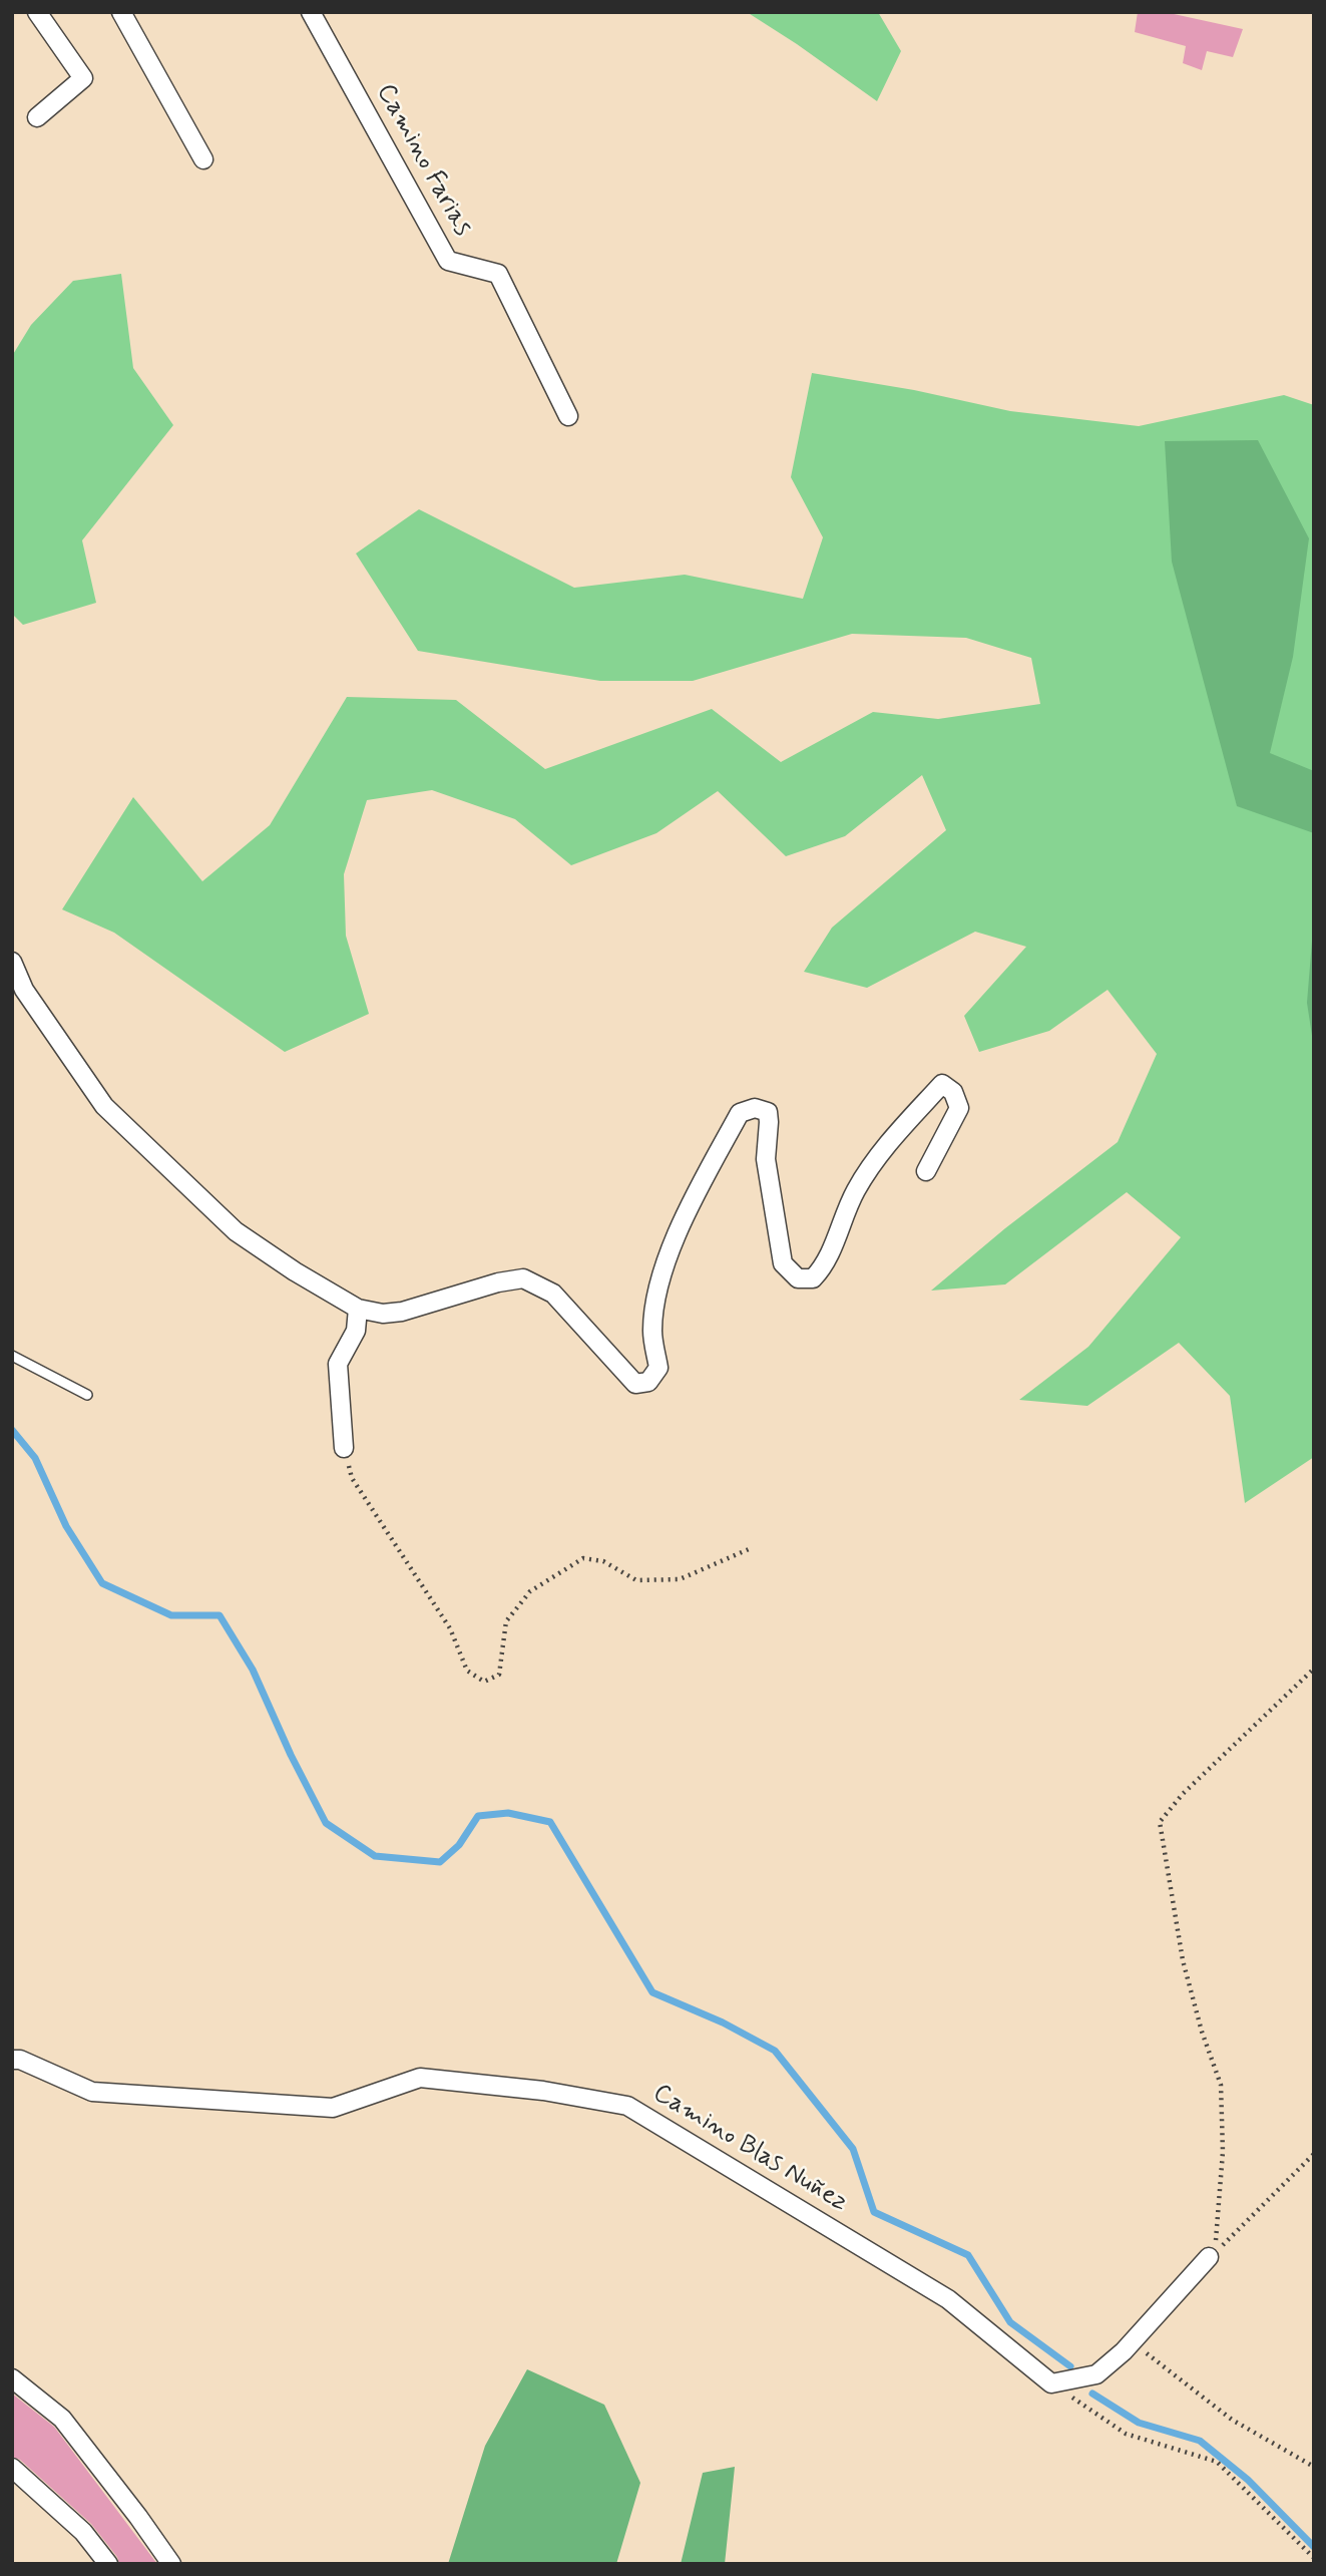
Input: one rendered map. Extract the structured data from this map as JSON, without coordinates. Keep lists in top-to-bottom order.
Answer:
{
  "streets": {
    "street": ["Camino Farias", "Camino Blas Nuñez"]
  }
}
